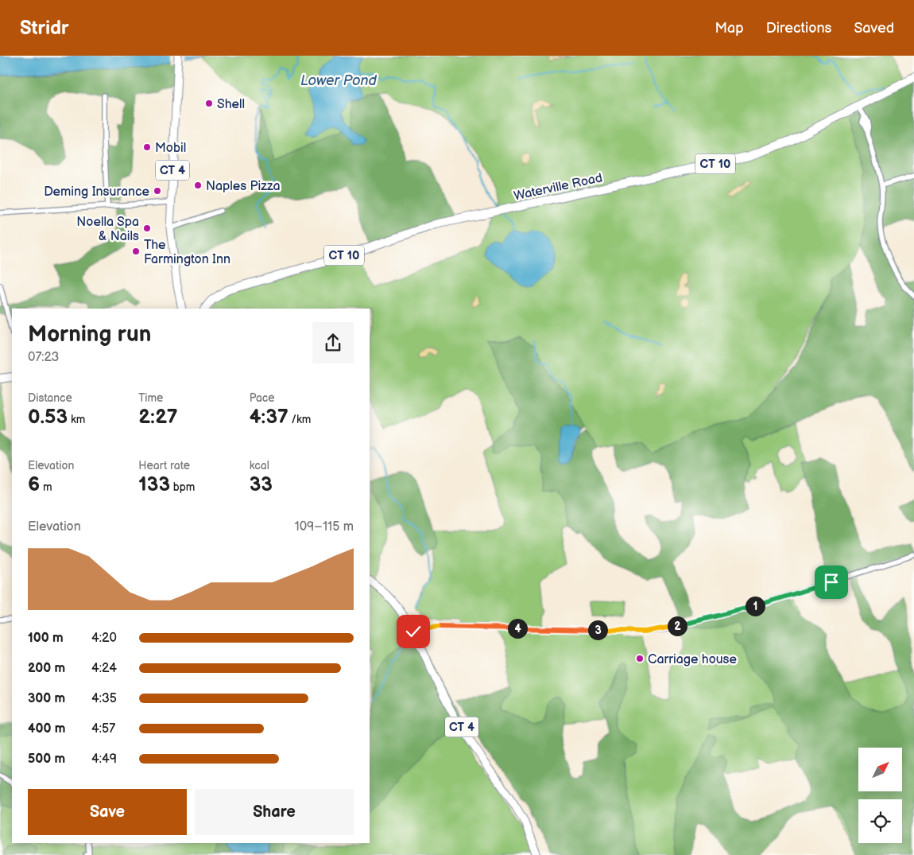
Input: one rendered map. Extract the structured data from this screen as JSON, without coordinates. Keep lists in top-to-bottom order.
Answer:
{
  "streets": {
    "highway": ["CT 10", "Waterville Road"],
    "main road": ["CT 4"]
  },
  "water": ["Lower Pond"],
  "places": [
    "Shell",
    "Mobil",
    "Naples Pizza",
    "Deming Insurance",
    "Noella Spa & Nails",
    "The Farmington Inn",
    "Carriage house"
  ],
  "north": "top right",
  "page": {
    "header": "Stridr",
    "nav": ["Map", "Directions", "Saved"],
    "heading": ["Morning run", "07:23"],
    "stats": [
      ["Distance", "0.53 km"],
      ["Time", "2:27"],
      ["Pace", "4:37 /km"],
      ["Elevation", "6 m"],
      ["Heart rate", "133 bpm"],
      ["kcal", "33"]
    ],
    "chart": ["Elevation", "109–115 m"],
    "pins": [
      "1",
      "2",
      "4",
      "3"
    ],
    "list": [
      {
        "name": "100 m",
        "note": "4:20"
      },
      {
        "name": "200 m",
        "note": "4:24"
      },
      {
        "name": "300 m",
        "note": "4:35"
      },
      {
        "name": "400 m",
        "note": "4:57"
      },
      {
        "name": "500 m",
        "note": "4:49"
      }
    ],
    "buttons": ["Save", "Share"]
  }
}
